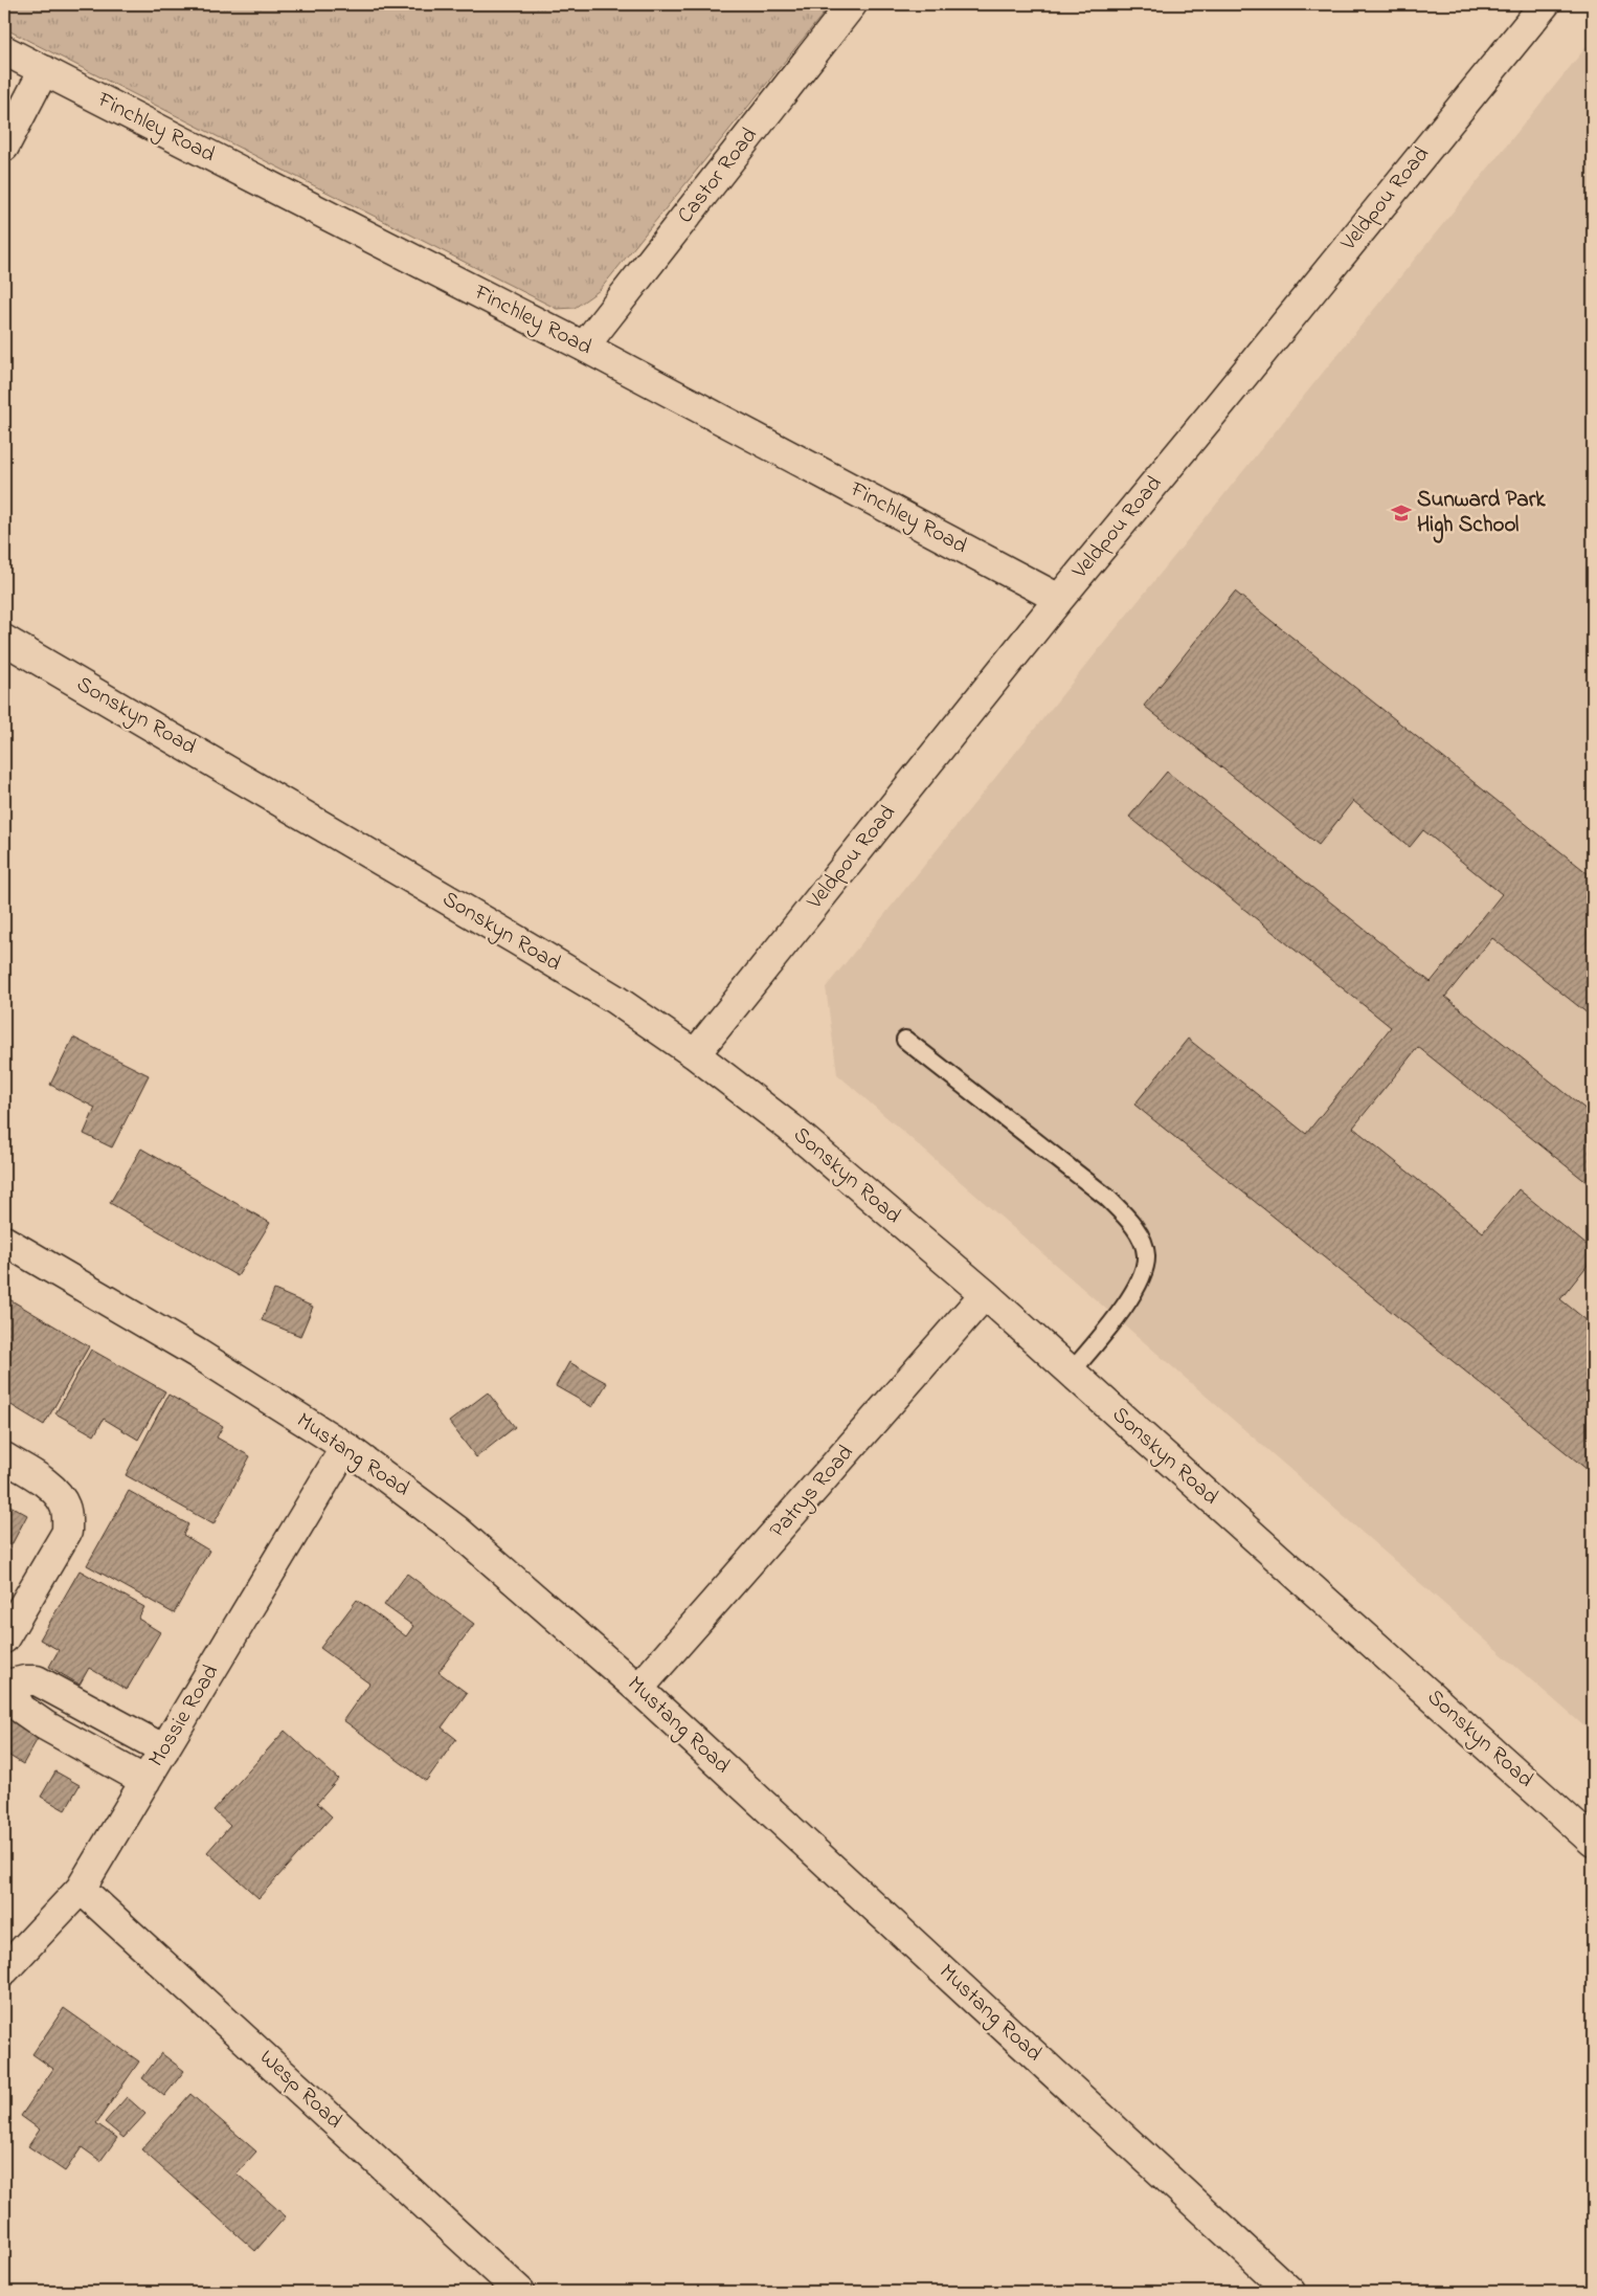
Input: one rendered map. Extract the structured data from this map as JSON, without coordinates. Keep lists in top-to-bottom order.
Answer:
{
  "streets": {
    "street": [
      "Finchley Road",
      "Castor Road",
      "Veldpou Road",
      "Sonskyn Road",
      "Mustang Road",
      "Patrys Road",
      "Mossie Road",
      "Wesp Road"
    ]
  },
  "crossings": [
    ["Finchley Road", "Castor Road"],
    ["Finchley Road", "Veldpou Road"],
    ["Veldpou Road", "Sonskyn Road"],
    ["Sonskyn Road", "Patrys Road"],
    ["Mustang Road", "Patrys Road"],
    ["Mustang Road", "Mossie Road"],
    ["Mossie Road", "Wesp Road"]
  ],
  "places": {
    "school or university": ["Sunward Park High School"]
  }
}
